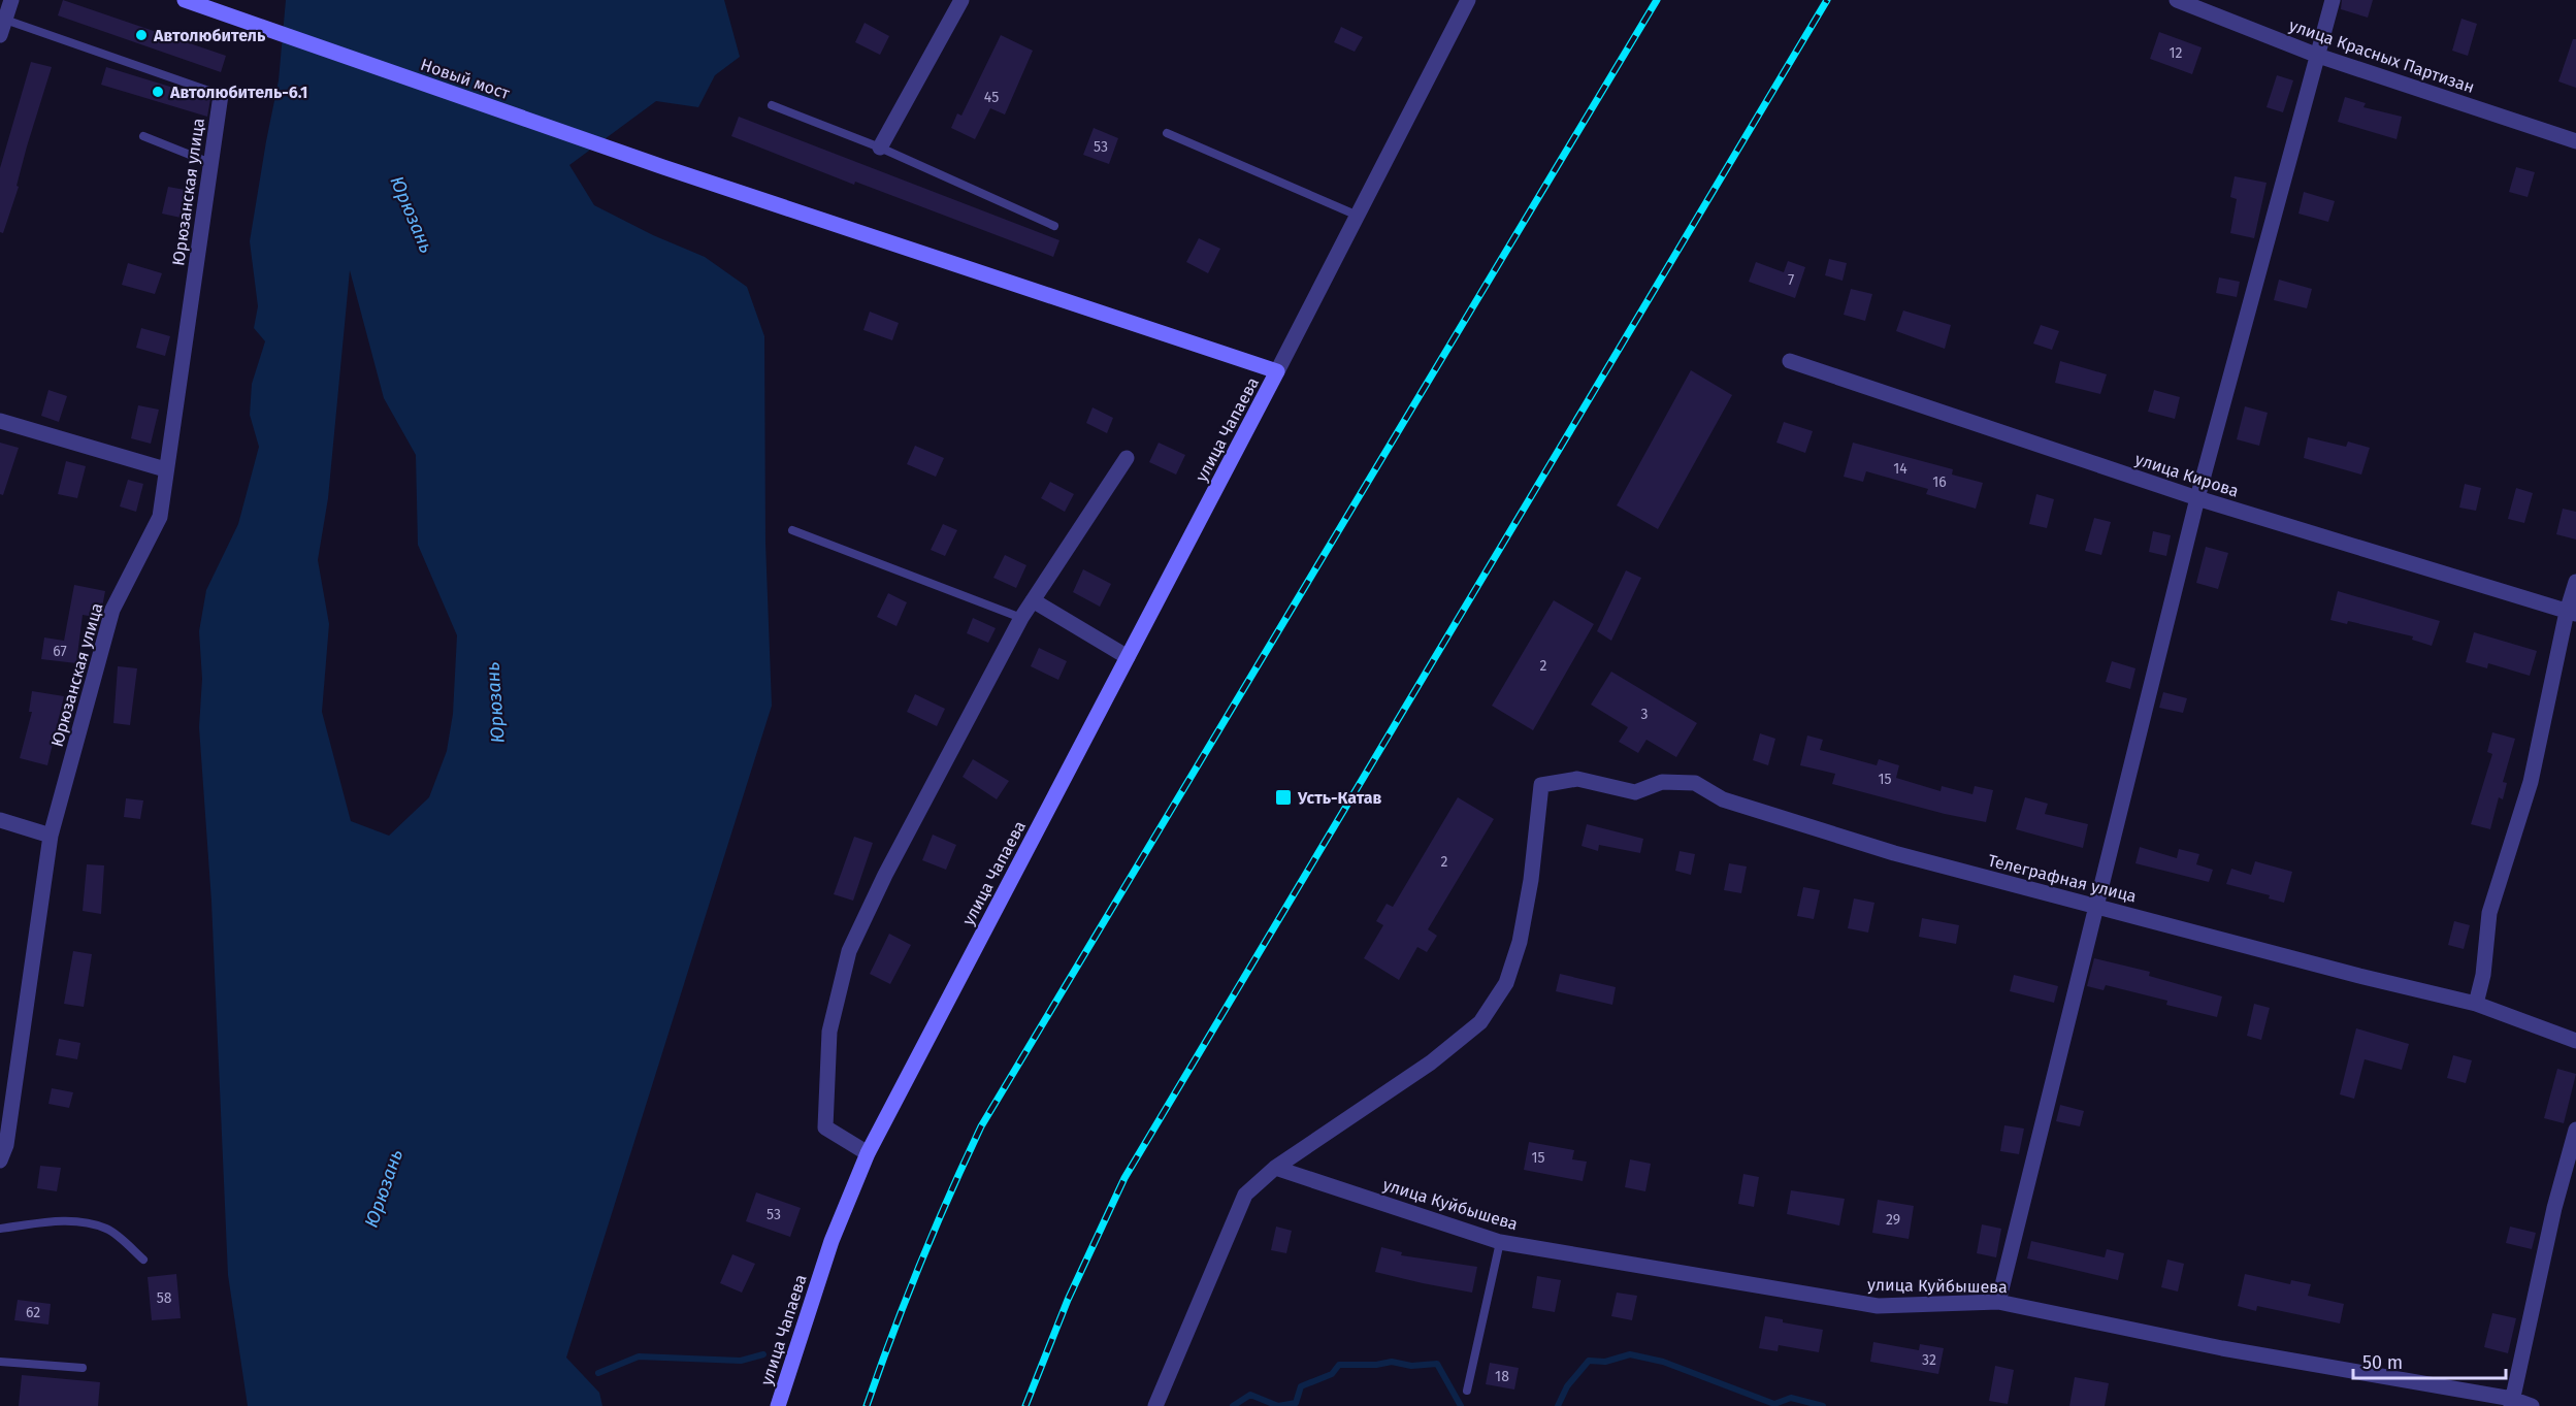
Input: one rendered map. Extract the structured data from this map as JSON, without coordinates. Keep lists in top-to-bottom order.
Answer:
{
  "streets": {
    "main road": ["Новый мост", "улица Чапаева"],
    "street": [
      "улица Красных Партизан",
      "Юрюзанская улица",
      "улица Кирова",
      "Телеграфная улица",
      "улица Куйбышева"
    ]
  },
  "crossings": [
    ["Новый мост", "улица Чапаева"],
    ["Телеграфная улица", "улица Куйбышева"]
  ],
  "water": ["Юрюзань"],
  "places": {
    "other": ["Автолюбитель", "Автолюбитель-6.1"],
    "transit": ["Усть-Катав"]
  },
  "house_numbers": [
    "12",
    "45",
    "53",
    "7",
    "14",
    "16",
    "67",
    "2",
    "3",
    "15",
    "2",
    "15",
    "53",
    "29",
    "58",
    "62",
    "32",
    "18"
  ],
  "scale_bar": "50 m"
}
